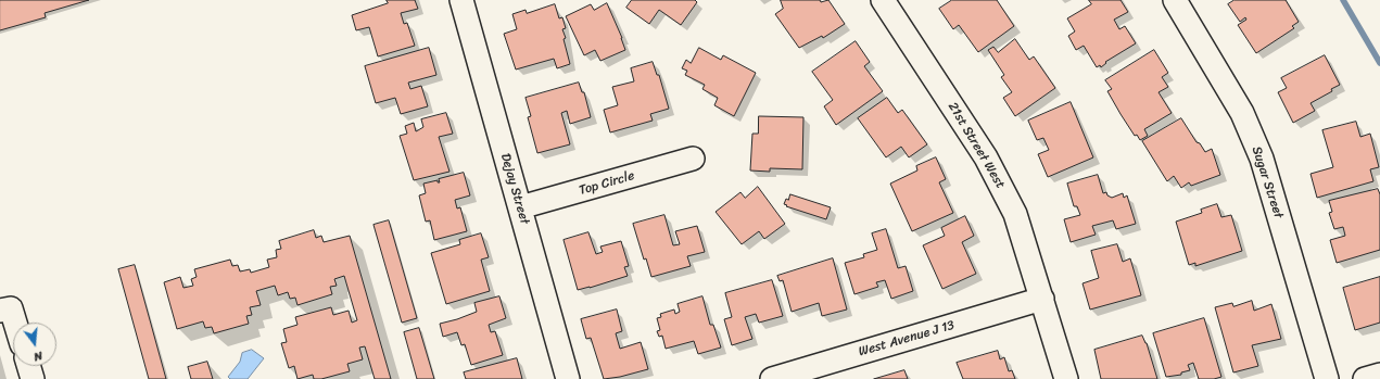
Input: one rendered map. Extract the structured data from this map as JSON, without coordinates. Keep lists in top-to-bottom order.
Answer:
{
  "streets": {
    "street": [
      "21st Street West",
      "Sugar Street",
      "Top Circle",
      "Dejay Street",
      "West Avenue J 13"
    ]
  },
  "crossings": [
    ["21st Street West", "West Avenue J 13"],
    ["Top Circle", "Dejay Street"]
  ],
  "north": "bottom"
}
